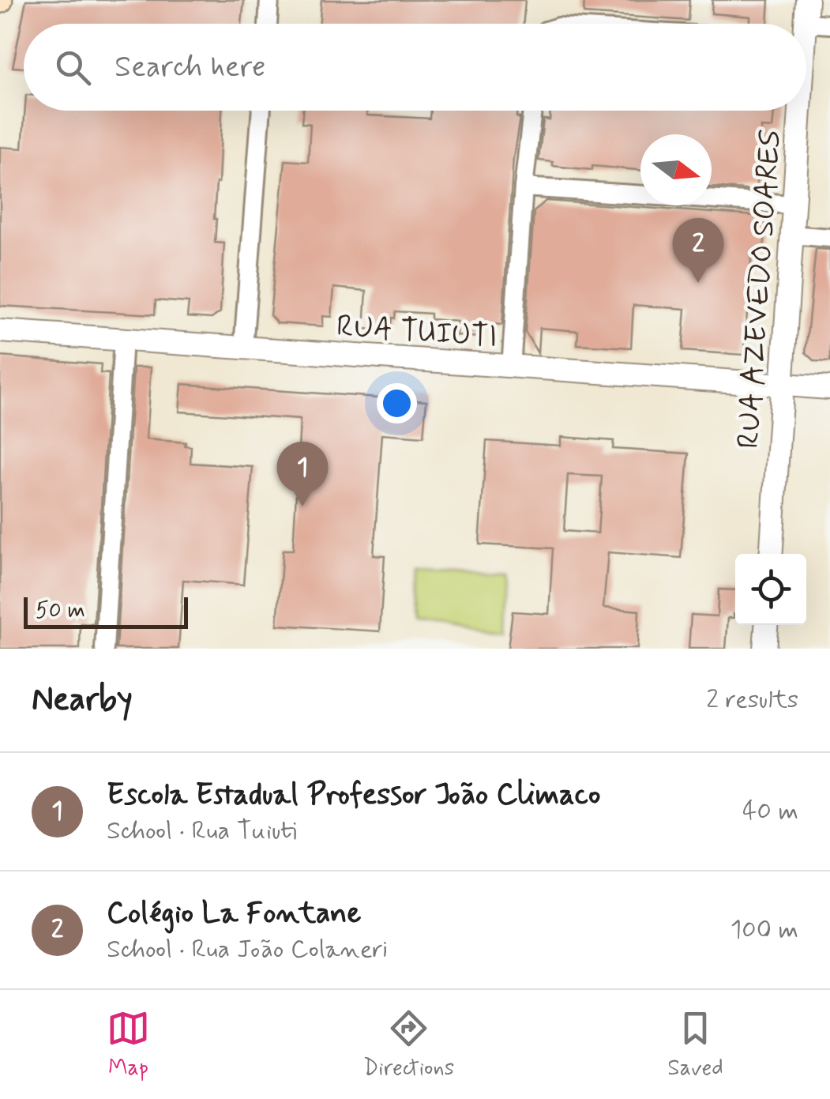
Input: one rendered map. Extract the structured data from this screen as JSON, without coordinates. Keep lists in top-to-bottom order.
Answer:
{
  "streets": {
    "street": ["RUA AZEVEDO SOARES", "RUA TUIUTI"]
  },
  "crossings": [
    ["RUA AZEVEDO SOARES", "RUA TUIUTI"]
  ],
  "scale_bar": "50 m",
  "north": "right",
  "page": {
    "search": "Search here",
    "pins": ["2", "1"],
    "scale": "50 m",
    "heading": ["Nearby", "2 results"],
    "list": [
      {
        "mark": "1",
        "name": "Escola Estadual Professor João Climaco",
        "note": "School · Rua Tuiuti",
        "value": "40 m"
      },
      {
        "mark": "2",
        "name": "Colégio La Fontane",
        "note": "School · Rua João Colaneri",
        "value": "100 m"
      }
    ],
    "nav": ["Map", "Directions", "Saved"]
  }
}
